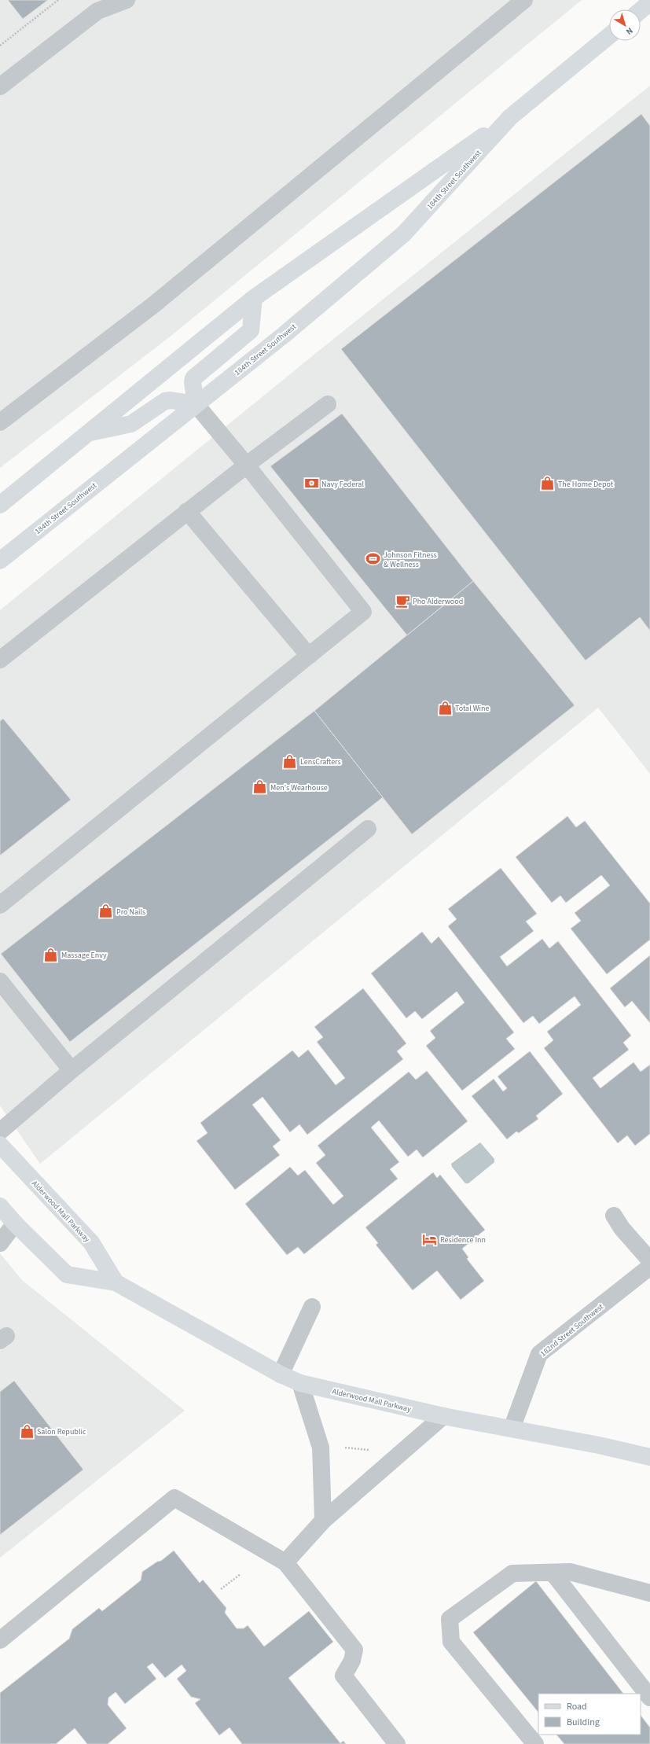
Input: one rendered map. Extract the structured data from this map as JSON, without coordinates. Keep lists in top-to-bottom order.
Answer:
{
  "streets": {
    "main road": ["184th Street Southwest", "Alderwood Mall Parkway"],
    "street": ["182nd Street Southwest"]
  },
  "crossings": [
    ["Alderwood Mall Parkway", "182nd Street Southwest"]
  ],
  "places": {
    "bank": ["Navy Federal"],
    "shop": [
      "The Home Depot",
      "Total Wine",
      "LensCrafters",
      "Men's Wearhouse",
      "Pro Nails",
      "Massage Envy",
      "Salon Republic"
    ],
    "sports": ["Johnson Fitness & Wellness"],
    "cafe": ["Pho Alderwood"],
    "hotel": ["Residence Inn"]
  },
  "legend": ["Road", "Building"],
  "north": "bottom right"
}
